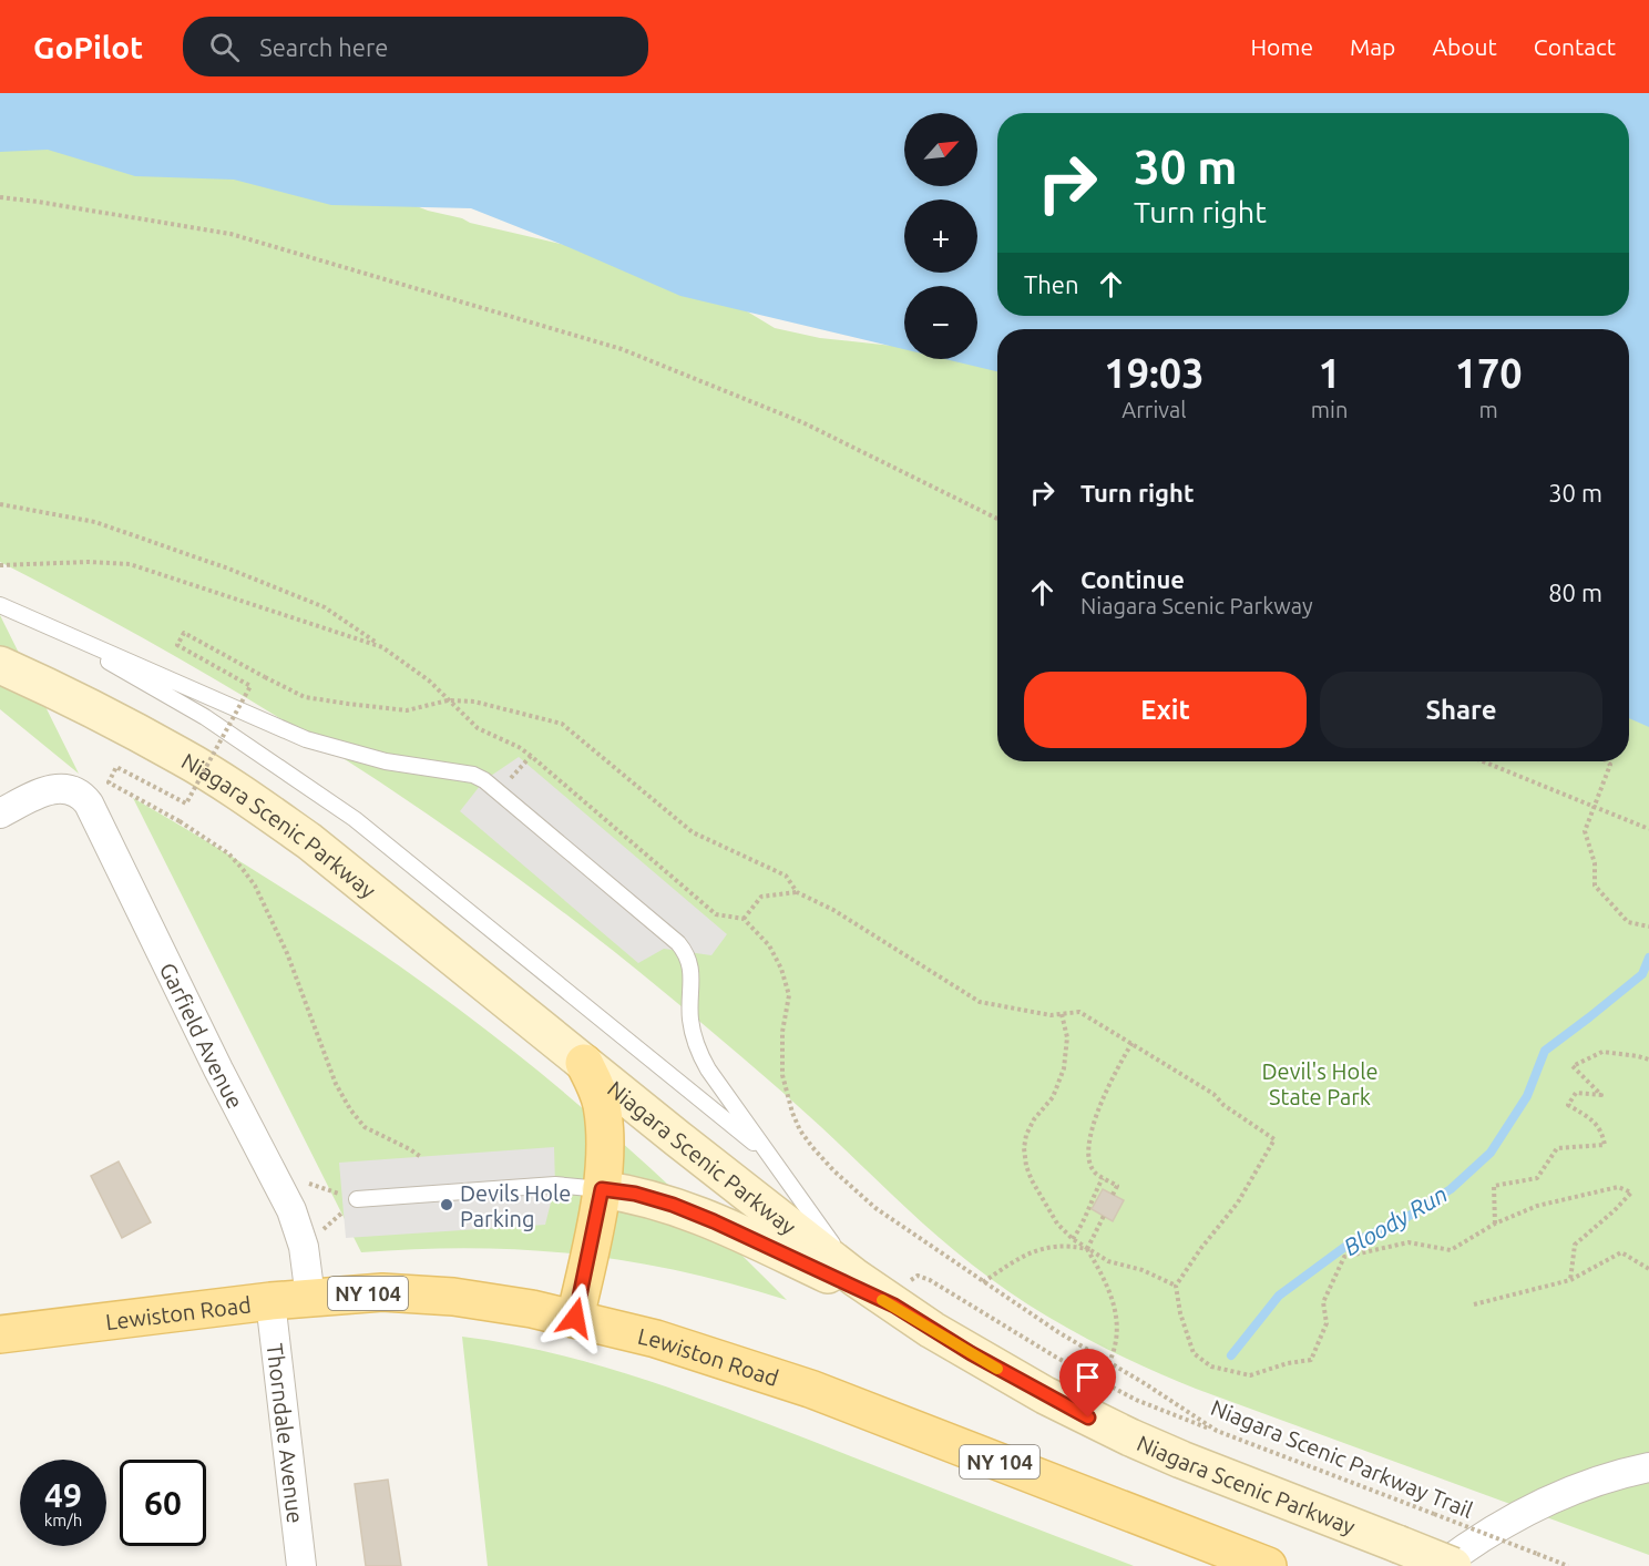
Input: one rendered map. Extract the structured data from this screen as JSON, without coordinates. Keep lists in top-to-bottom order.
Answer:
{
  "streets": {
    "main road": ["Niagara Scenic Parkway", "NY 104", "Lewiston Road"],
    "street": ["Garfield Avenue", "Thorndale Avenue"],
    "path": ["Niagara Scenic Parkway Trail"]
  },
  "crossings": [
    ["Garfield Avenue", "Lewiston Road"],
    ["Lewiston Road", "Thorndale Avenue"]
  ],
  "water": ["Bloody Run"],
  "parks": ["Devil's Hole State Park"],
  "places": ["Devils Hole Parking"],
  "north": "top right",
  "page": {
    "header": "GoPilot",
    "search": "Search here",
    "nav": [
      "Home",
      "Map",
      "About",
      "Contact"
    ],
    "map_buttons": ["+", "−"],
    "turn": ["30 m", "Turn right"],
    "then": "Then",
    "eta": [
      "19:03",
      "Arrival",
      "1",
      "min",
      "170",
      "m"
    ],
    "list": [
      {
        "name": "Turn right",
        "value": "30 m"
      },
      {
        "name": "Continue",
        "note": "Niagara Scenic Parkway",
        "value": "80 m"
      }
    ],
    "buttons": ["Exit", "Share"],
    "speed": "49 km/h",
    "limit": "60"
  }
}
